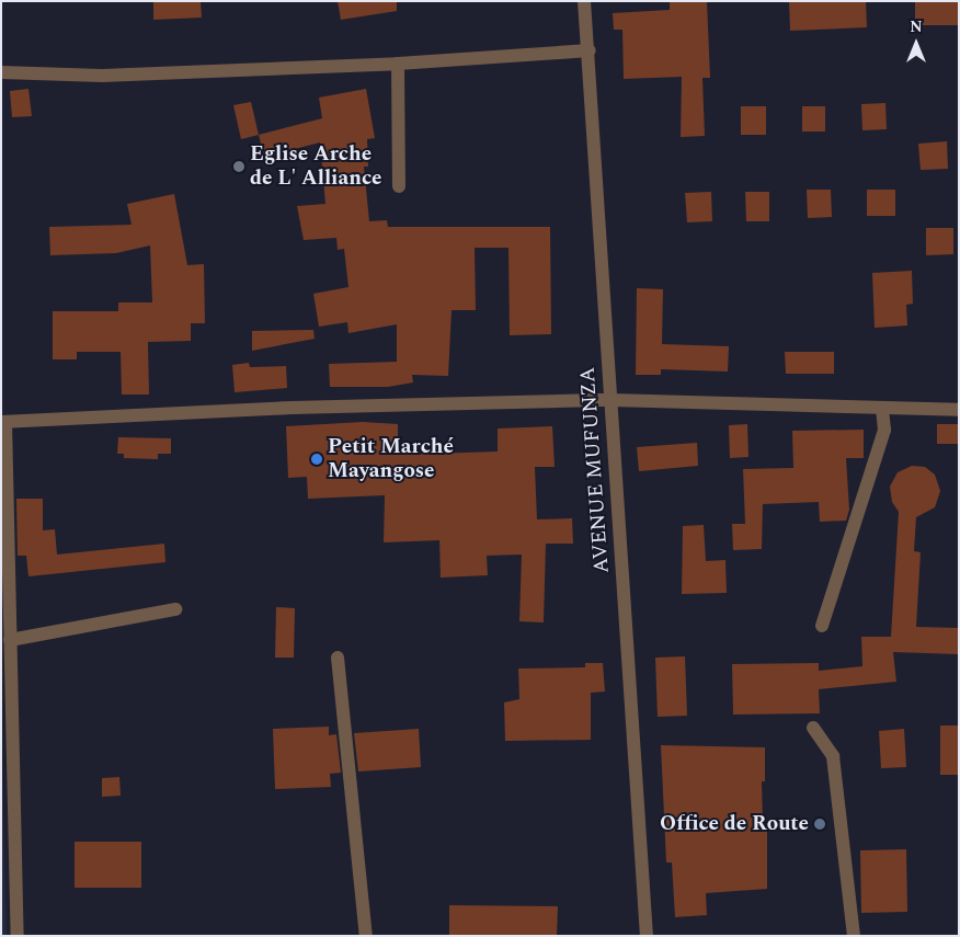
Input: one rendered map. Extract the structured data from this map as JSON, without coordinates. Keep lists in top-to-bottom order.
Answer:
{
  "streets": {
    "street": ["AVENUE MUFUNZA"]
  },
  "places": ["Eglise Arche de L' Alliance", "Petit Marché Mayangose", "Office de Route"],
  "north": "top"
}
